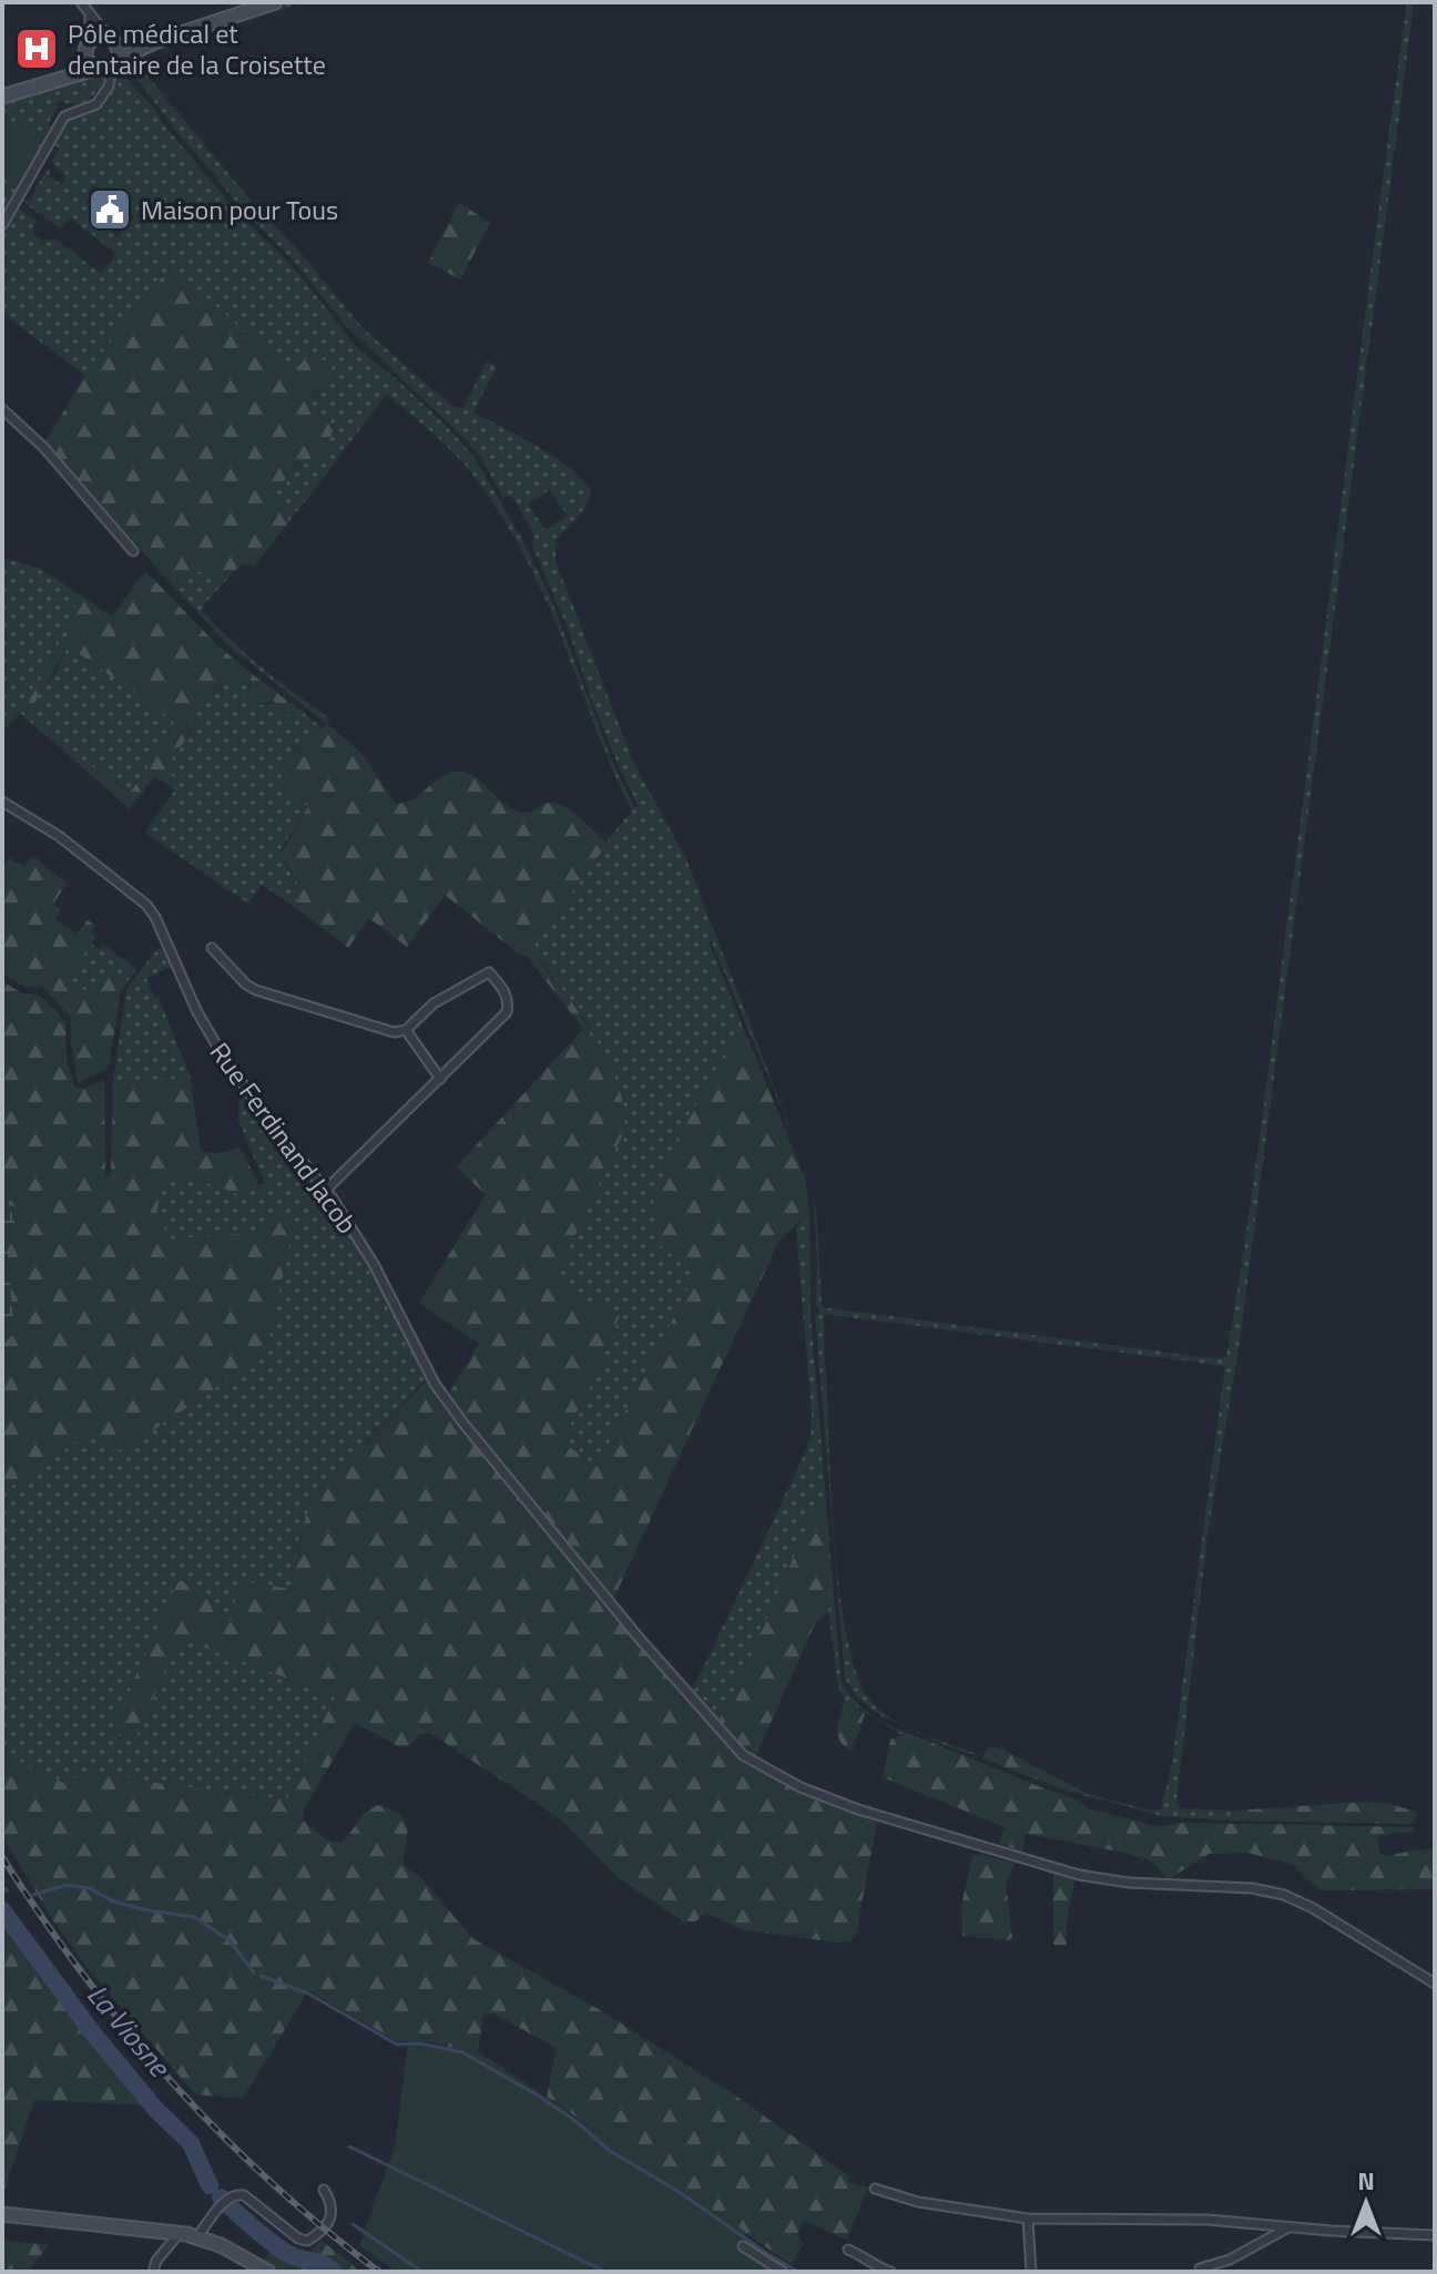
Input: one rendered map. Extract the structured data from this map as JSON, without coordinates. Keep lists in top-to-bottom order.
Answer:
{
  "streets": {
    "street": ["Rue Ferdinand Jacob"]
  },
  "water": ["La Viosne"],
  "places": {
    "hospital": ["Pôle médical et dentaire de la Croisette"],
    "public building": ["Maison pour Tous"]
  },
  "north": "top"
}
